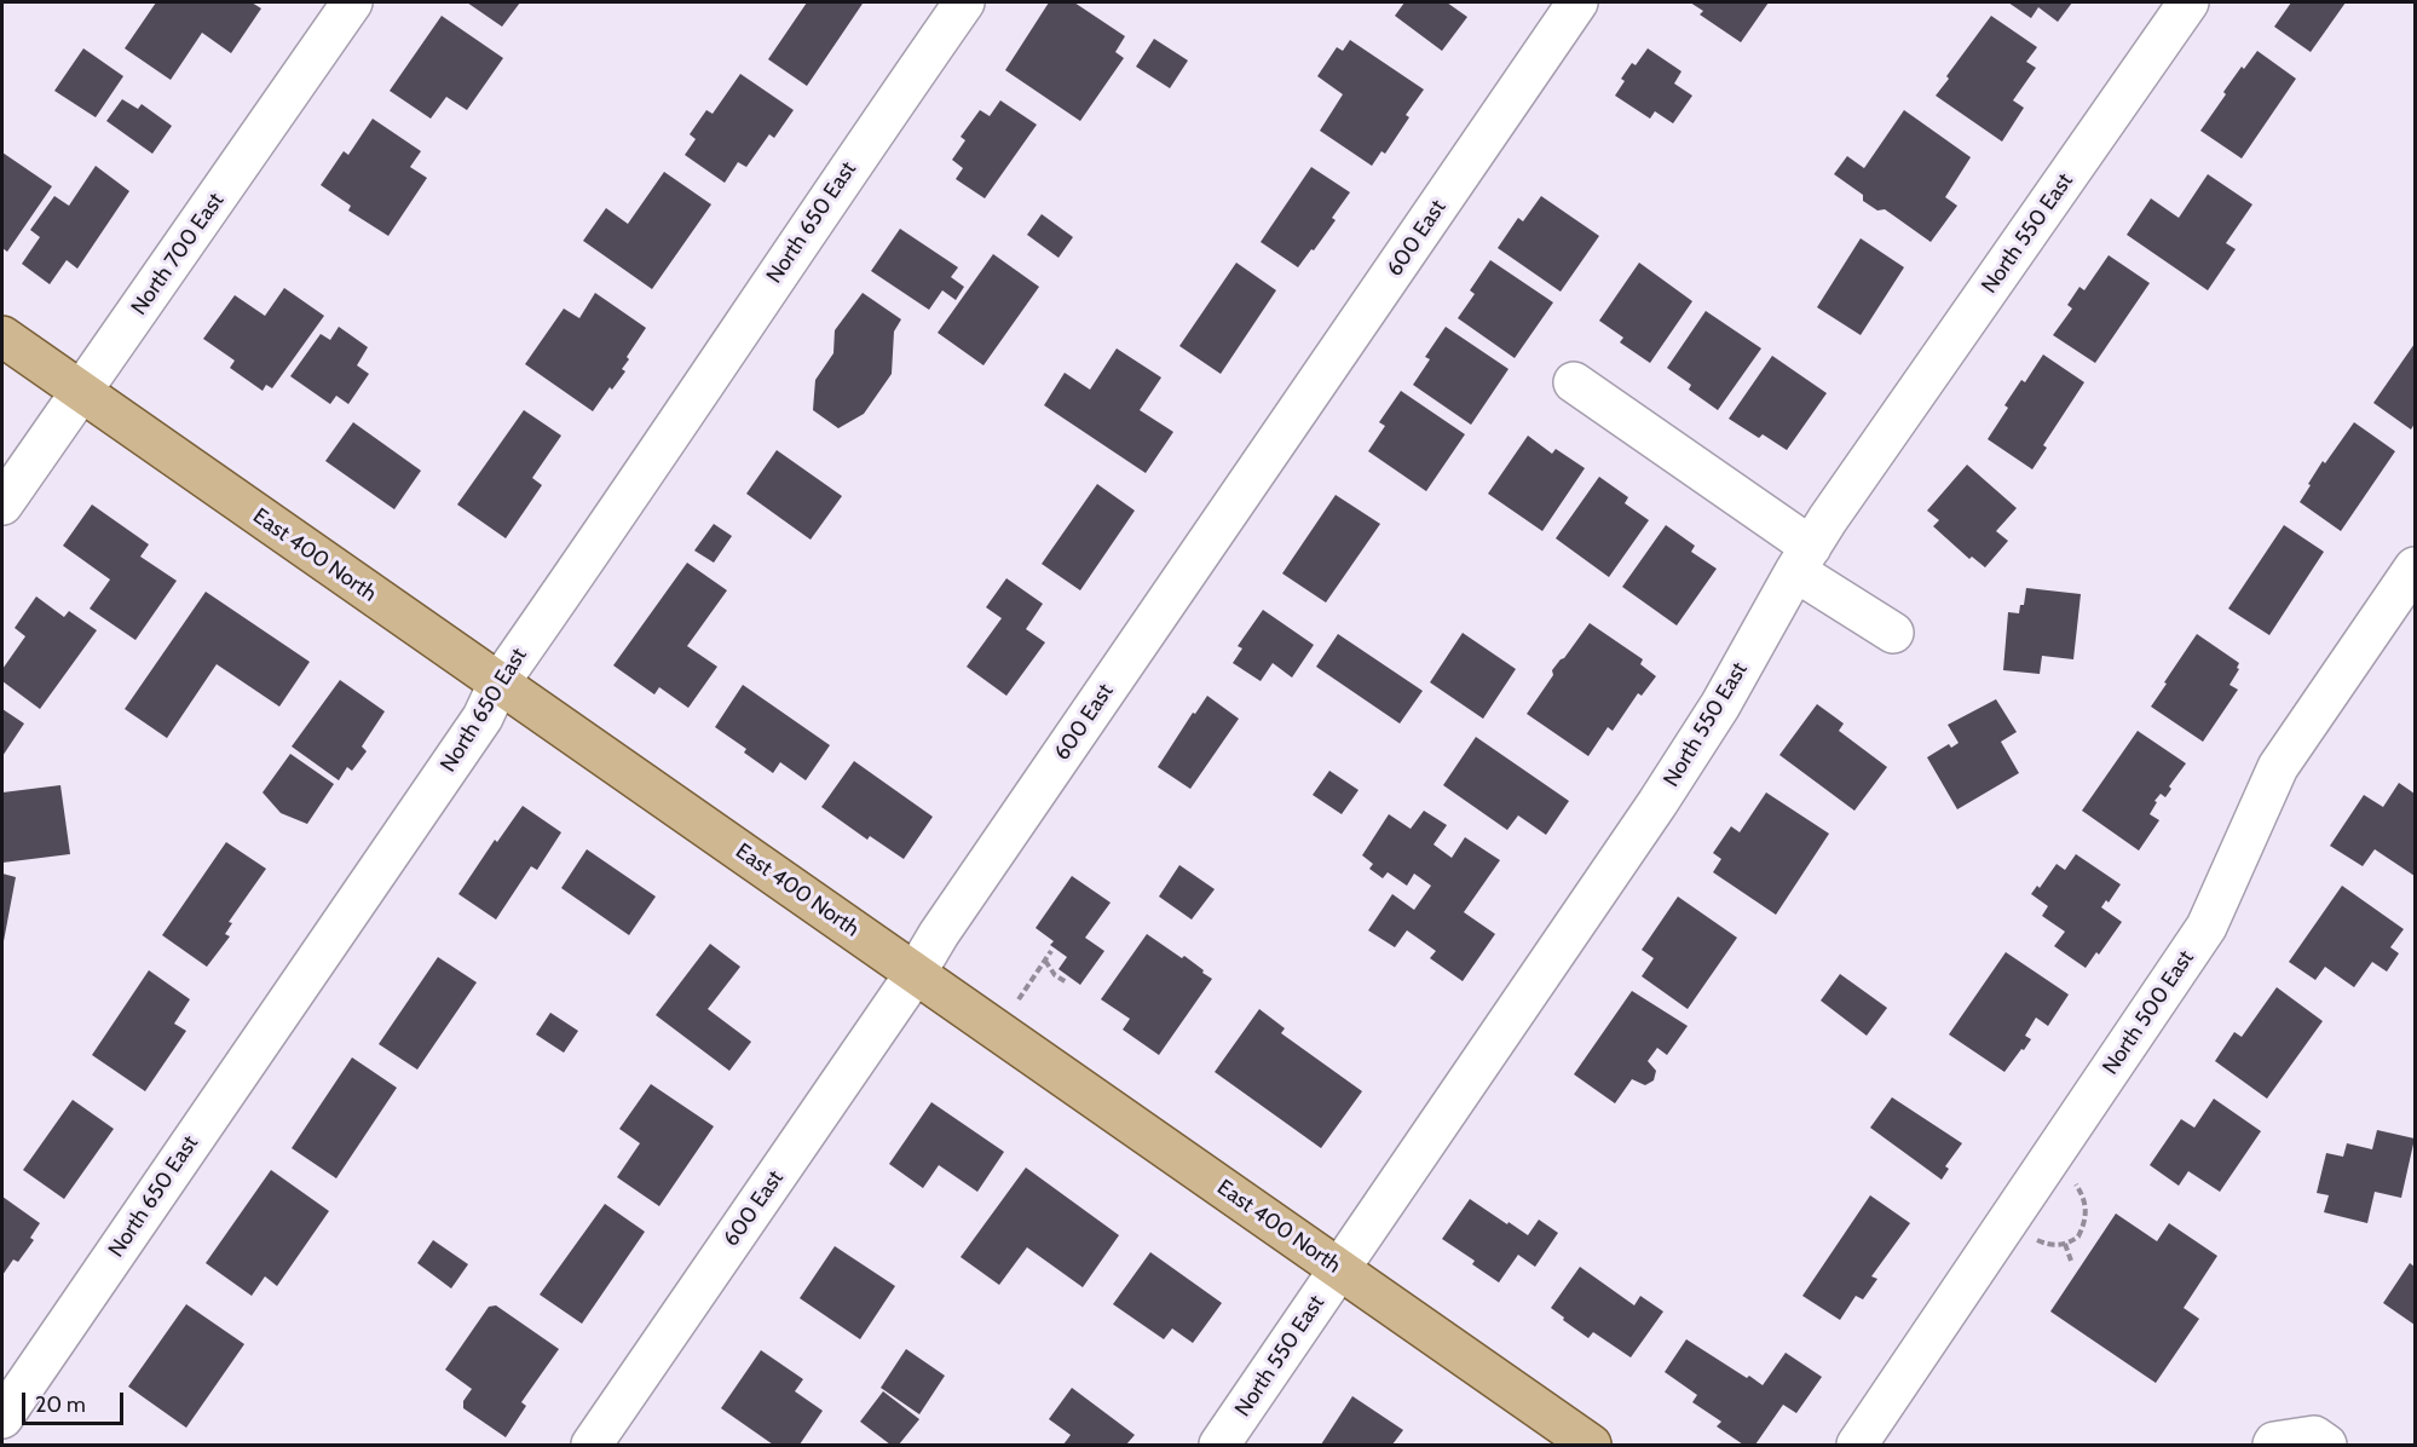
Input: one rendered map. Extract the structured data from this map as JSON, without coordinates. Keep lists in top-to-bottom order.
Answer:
{
  "streets": {
    "main road": ["East 400 North"],
    "street": [
      "North 650 East",
      "North 550 East",
      "600 East",
      "North 700 East",
      "North 500 East"
    ]
  },
  "crossings": [
    ["North 650 East", "East 400 North"],
    ["North 550 East", "East 400 North"],
    ["600 East", "East 400 North"],
    ["North 700 East", "East 400 North"]
  ],
  "scale_bar": "20 m"
}
